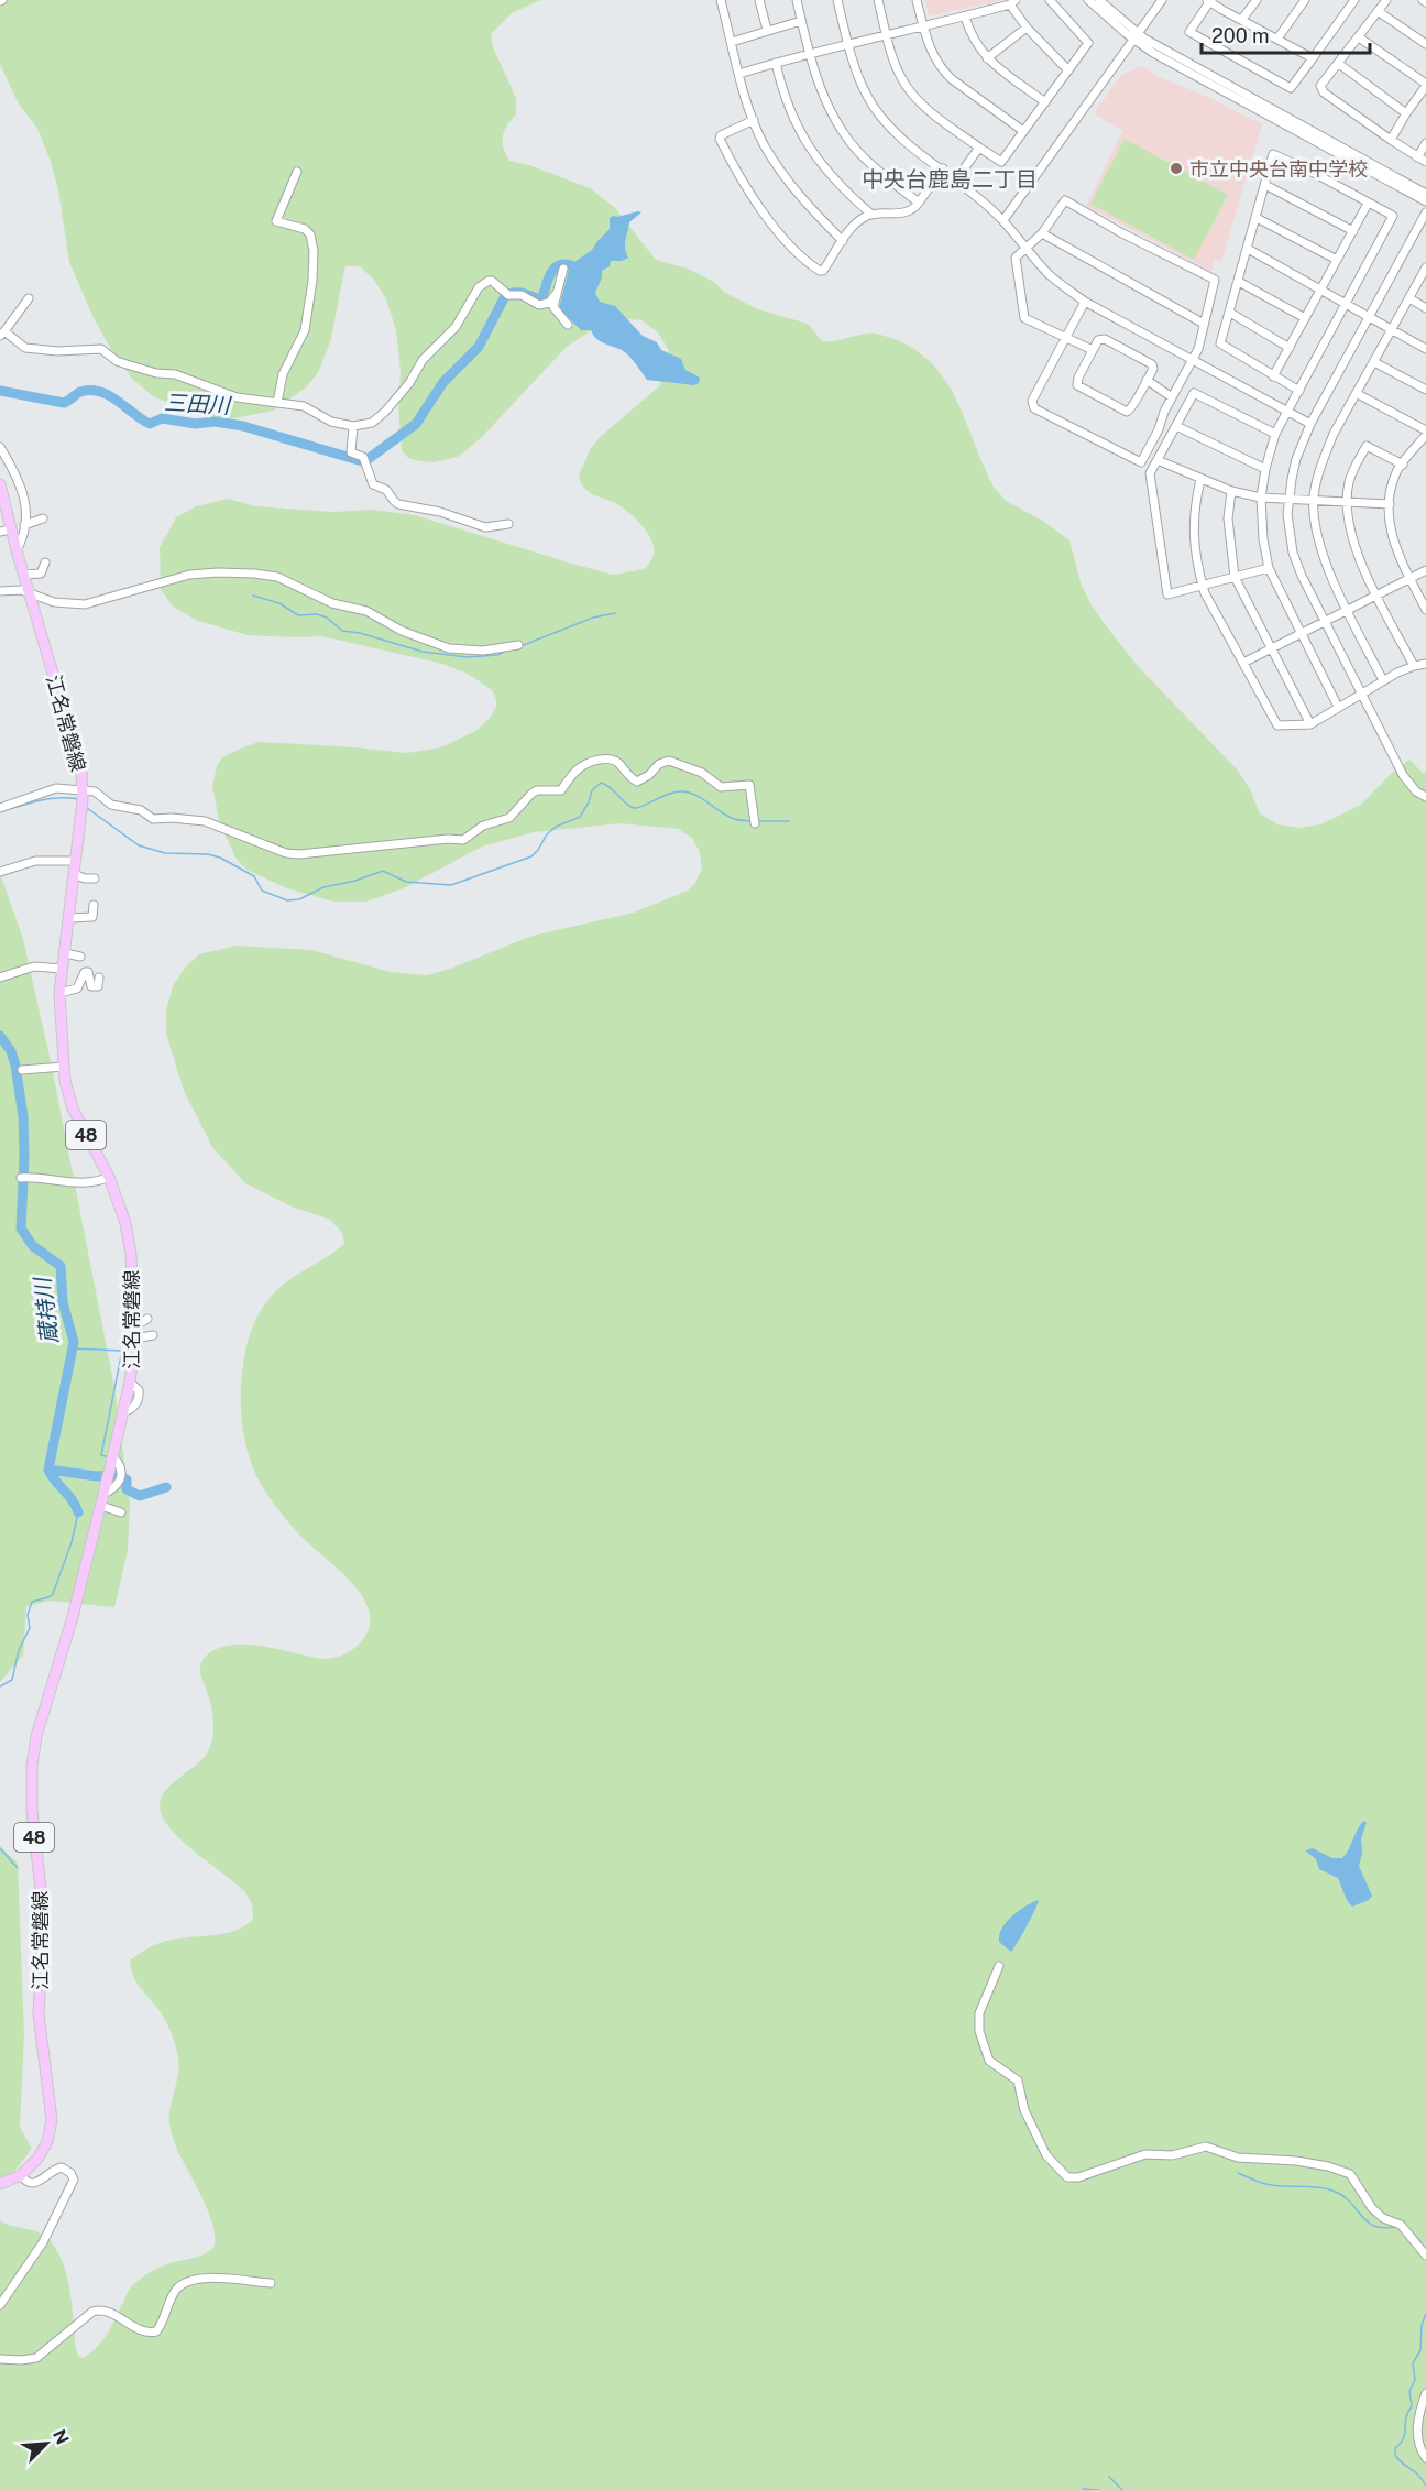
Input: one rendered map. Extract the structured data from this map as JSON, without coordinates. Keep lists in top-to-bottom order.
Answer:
{
  "streets": {
    "main road": ["江名常磐線", "48"]
  },
  "districts": ["中央台鹿島二丁目"],
  "water": ["三田川", "蔵持川"],
  "places": ["市立中央台南中学校"],
  "scale_bar": "200 m",
  "north": "top right"
}
